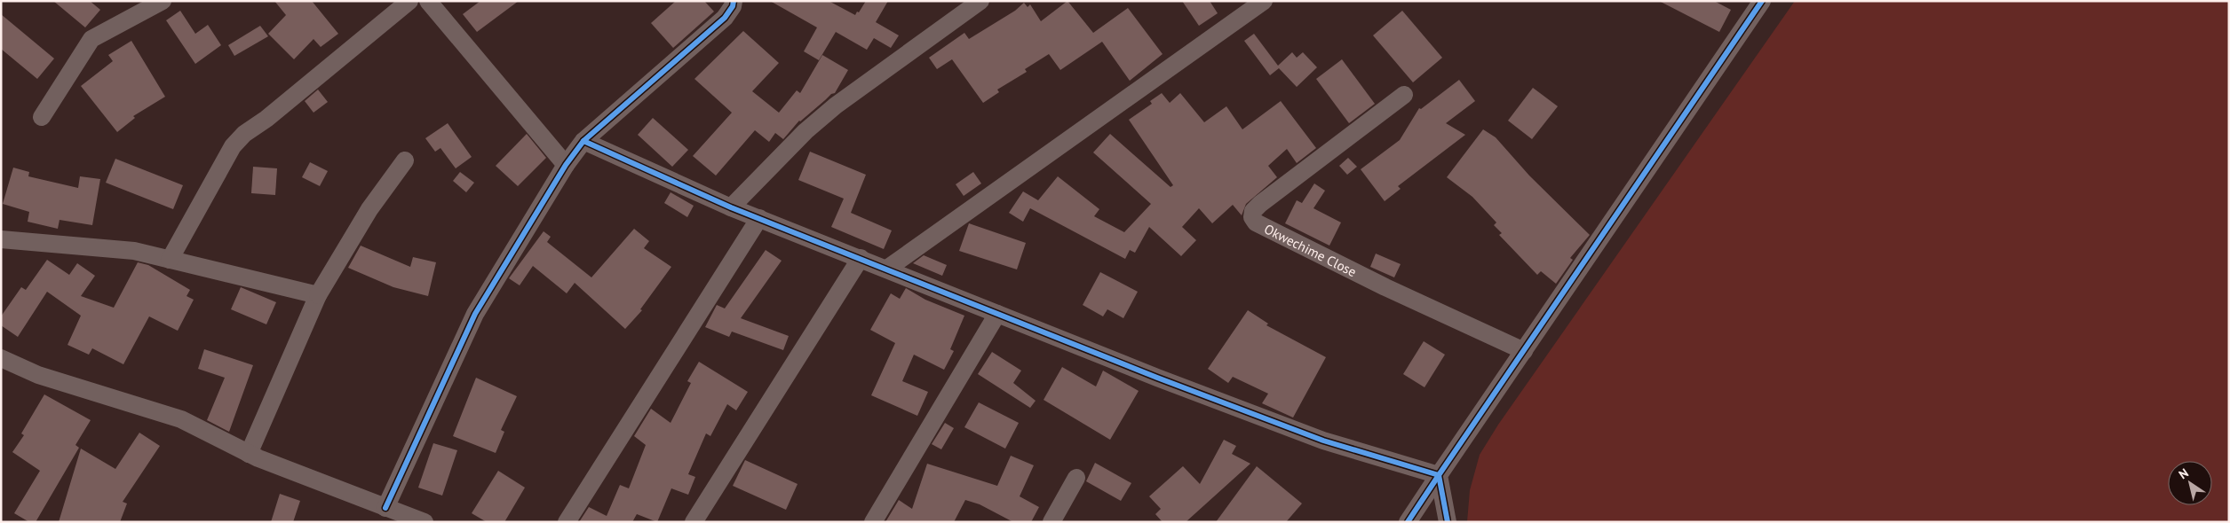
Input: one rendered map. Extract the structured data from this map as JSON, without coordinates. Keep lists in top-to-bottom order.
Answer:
{
  "streets": {
    "street": ["Okwechime Close"]
  },
  "north": "top left"
}
